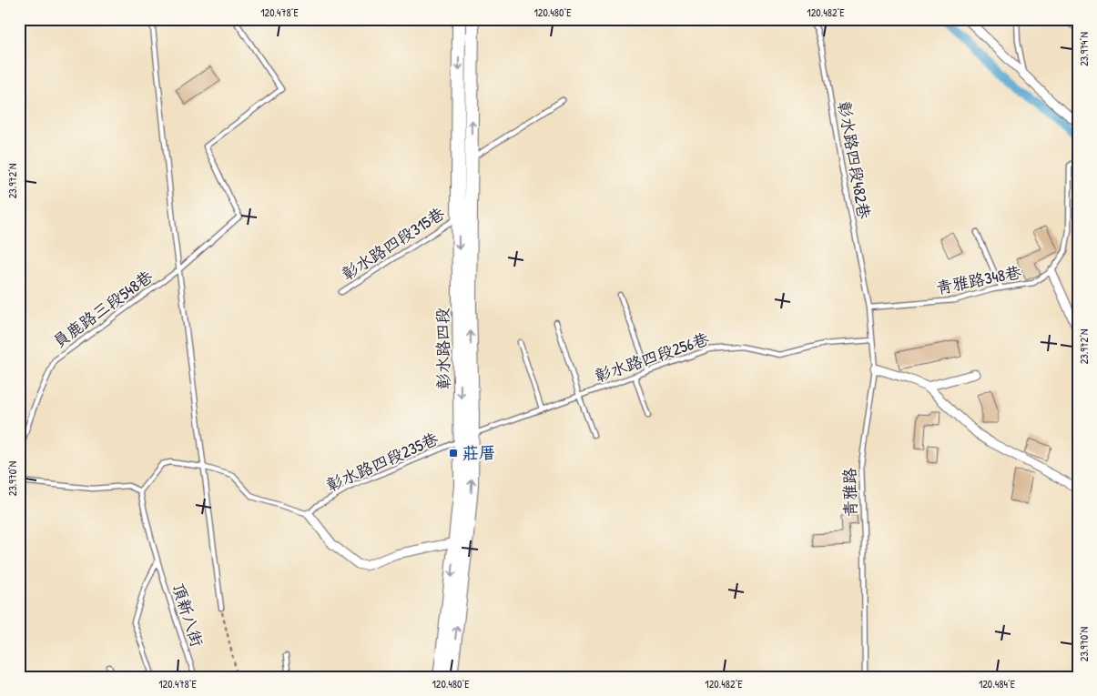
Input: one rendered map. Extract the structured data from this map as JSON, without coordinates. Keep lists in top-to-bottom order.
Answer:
{
  "streets": {
    "main road": ["彰水路四段"],
    "lane": [
      "彰水路四段482巷",
      "彰水路四段315巷",
      "青雅路348巷",
      "員鹿路三段548巷",
      "彰水路四段256巷",
      "彰水路四段235巷",
      "青雅路",
      "頂新八街"
    ]
  },
  "crossings": [
    ["彰水路四段482巷", "青雅路348巷"],
    ["彰水路四段482巷", "青雅路"],
    ["彰水路四段315巷", "彰水路四段"],
    ["青雅路348巷", "青雅路"],
    ["彰水路四段", "彰水路四段256巷"],
    ["彰水路四段", "彰水路四段235巷"],
    ["彰水路四段256巷", "彰水路四段235巷"],
    ["彰水路四段256巷", "青雅路"]
  ],
  "places": {
    "transit": ["莊厝"]
  },
  "coordinates": [
    "120.478°E",
    "120.480°E",
    "120.482°E",
    "23.974°N",
    "23.972°N",
    "23.970°N",
    "120.484°E"
  ]
}
